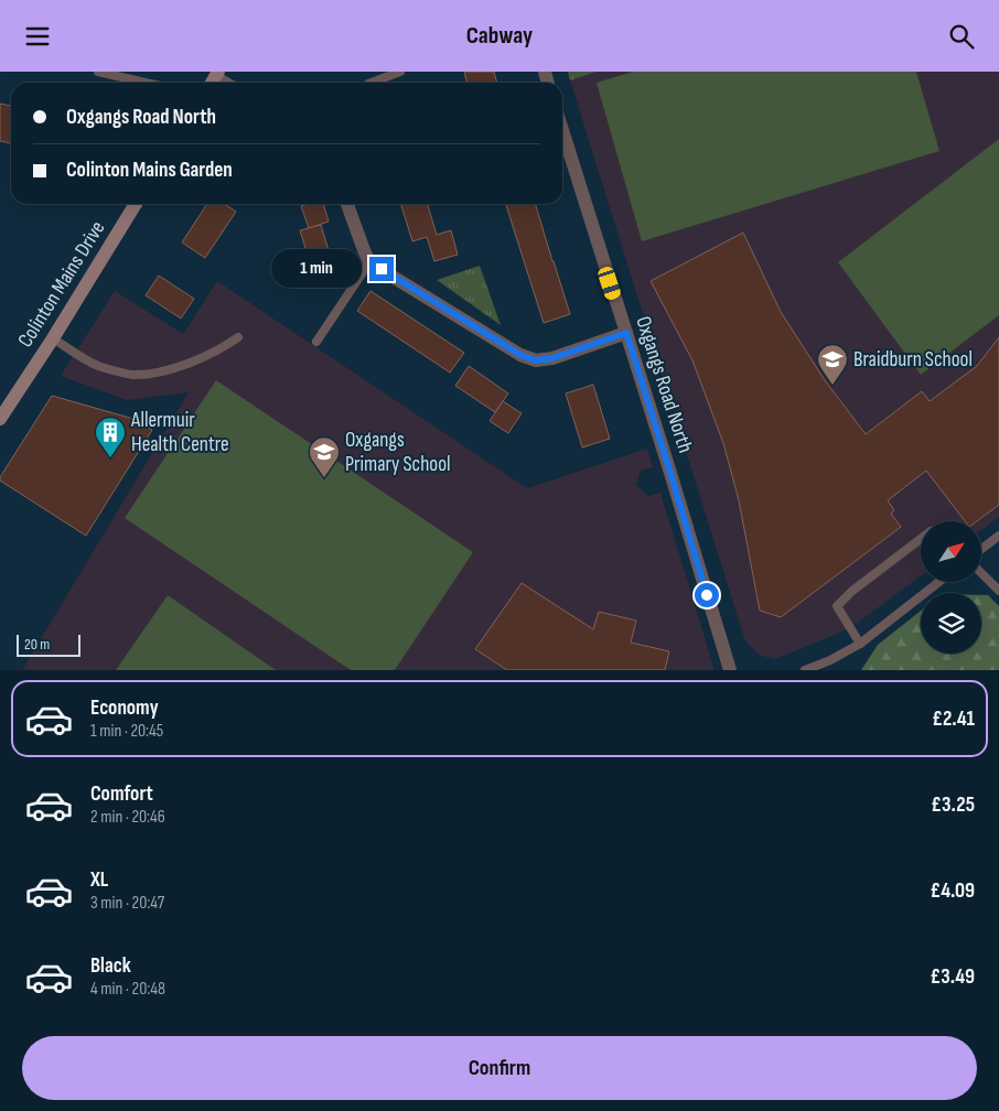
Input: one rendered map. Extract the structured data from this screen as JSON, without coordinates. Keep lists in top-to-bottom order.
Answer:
{
  "streets": {
    "street": ["Colinton Mains Drive", "Oxgangs Road North"]
  },
  "places": {
    "school or university": ["Braidburn School", "Oxgangs Primary School"],
    "building": ["Allermuir Health Centre"]
  },
  "scale_bar": "20 m",
  "north": "top right",
  "page": {
    "header": "Cabway",
    "banner": ["Oxgangs Road North", "Colinton Mains Garden"],
    "bubble": "1 min",
    "scale": "20 m",
    "list": [
      {
        "name": "Economy",
        "note": "1 min · 20:45",
        "value": "£2.41"
      },
      {
        "name": "Comfort",
        "note": "2 min · 20:46",
        "value": "£3.25"
      },
      {
        "name": "XL",
        "note": "3 min · 20:47",
        "value": "£4.09"
      },
      {
        "name": "Black",
        "note": "4 min · 20:48",
        "value": "£3.49"
      }
    ],
    "buttons": "Confirm"
  }
}
